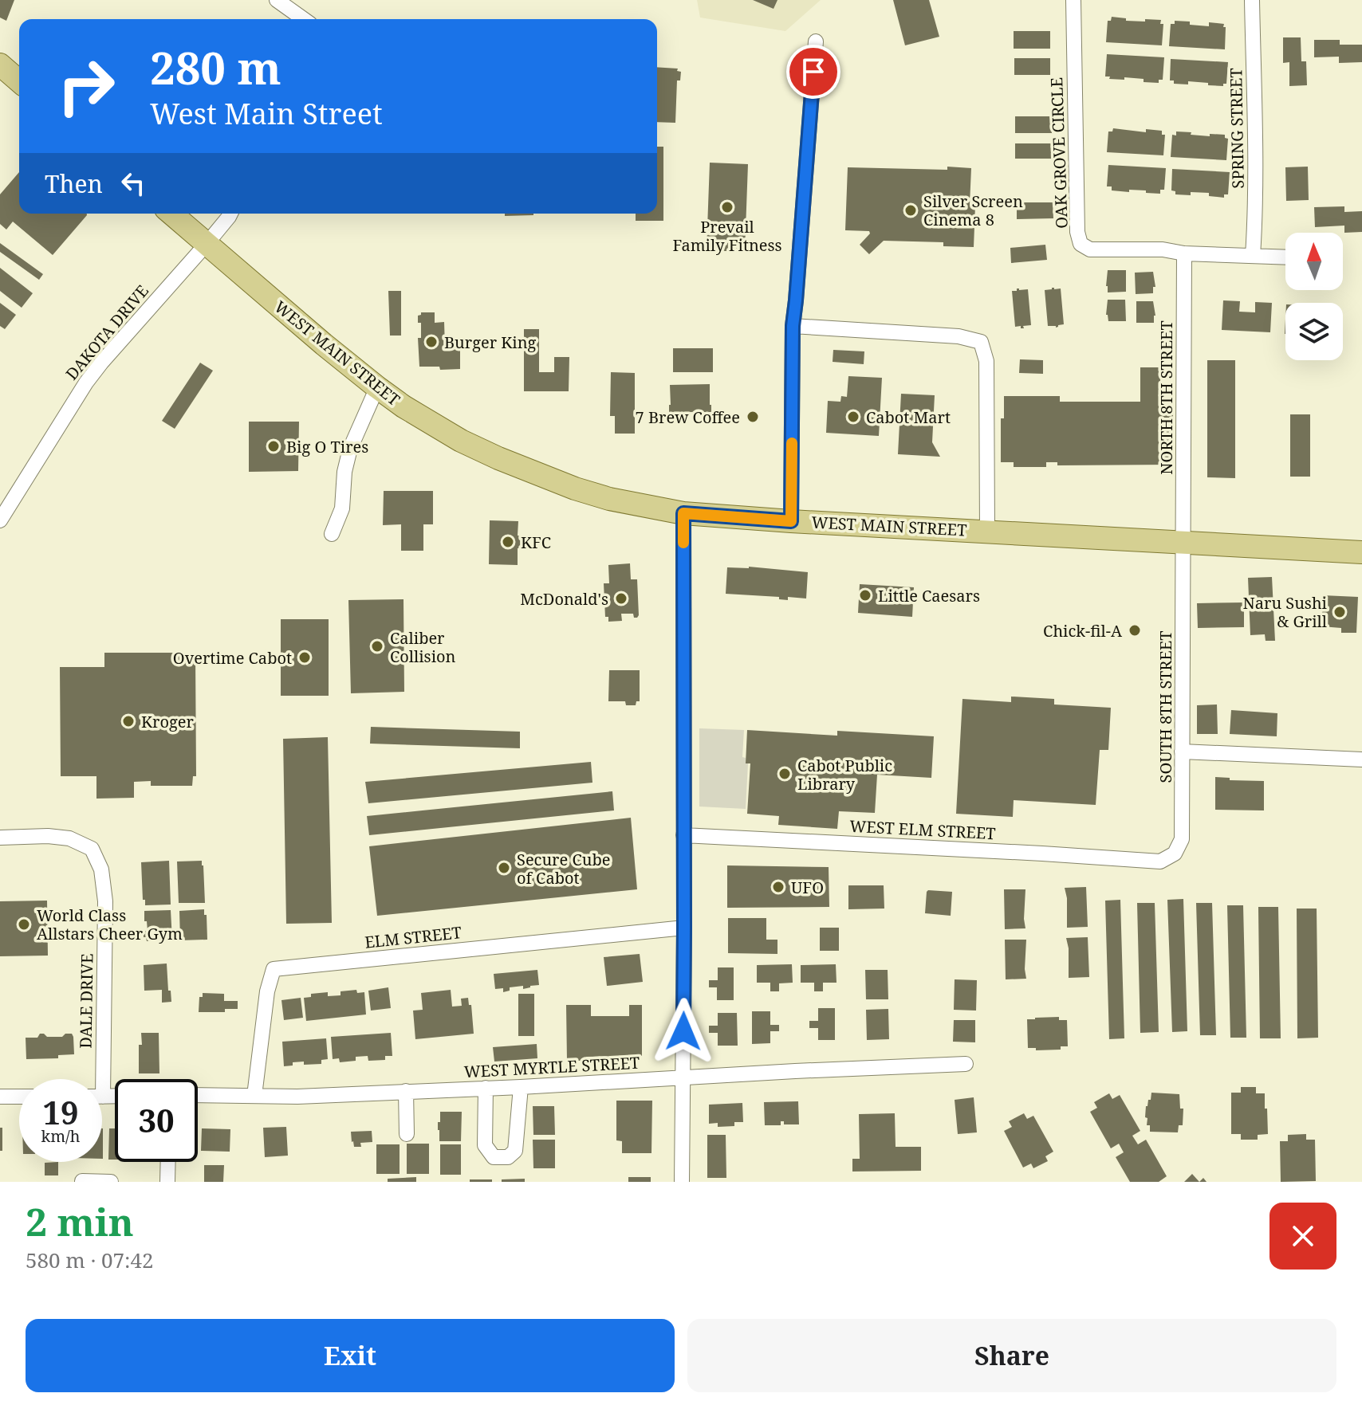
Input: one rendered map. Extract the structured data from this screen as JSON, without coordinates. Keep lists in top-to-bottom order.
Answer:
{
  "streets": {
    "main road": ["WEST MAIN STREET"],
    "street": [
      "SPRING STREET",
      "OAK GROVE CIRCLE",
      "DAKOTA DRIVE",
      "NORTH 8TH STREET",
      "SOUTH 8TH STREET",
      "WEST ELM STREET",
      "ELM STREET",
      "DALE DRIVE",
      "WEST MYRTLE STREET"
    ]
  },
  "crossings": [
    ["SPRING STREET", "OAK GROVE CIRCLE"],
    ["OAK GROVE CIRCLE", "NORTH 8TH STREET"],
    ["DAKOTA DRIVE", "WEST MAIN STREET"],
    ["WEST MAIN STREET", "NORTH 8TH STREET"],
    ["WEST MAIN STREET", "SOUTH 8TH STREET"],
    ["NORTH 8TH STREET", "SOUTH 8TH STREET"],
    ["SOUTH 8TH STREET", "WEST ELM STREET"],
    ["ELM STREET", "WEST MYRTLE STREET"]
  ],
  "places": [
    "Prevail Family Fitness",
    "Silver Screen Cinema 8",
    "Burger King",
    "7 Brew Coffee",
    "Cabot Mart",
    "Big O Tires",
    "KFC",
    "Little Caesars",
    "McDonald's",
    "Naru Sushi & Grill",
    "Chick-fil-A",
    "Caliber Collision",
    "Overtime Cabot",
    "Kroger",
    "Cabot Public Library",
    "Secure Cube of Cabot",
    "UFO",
    "World Class Allstars Cheer Gym"
  ],
  "north": "top",
  "page": {
    "turn": ["280 m", "West Main Street"],
    "then": "Then",
    "speed": "19 km/h",
    "limit": "30",
    "heading": ["2 min", "580 m · 07:42"],
    "buttons": ["Exit", "Share"]
  }
}
